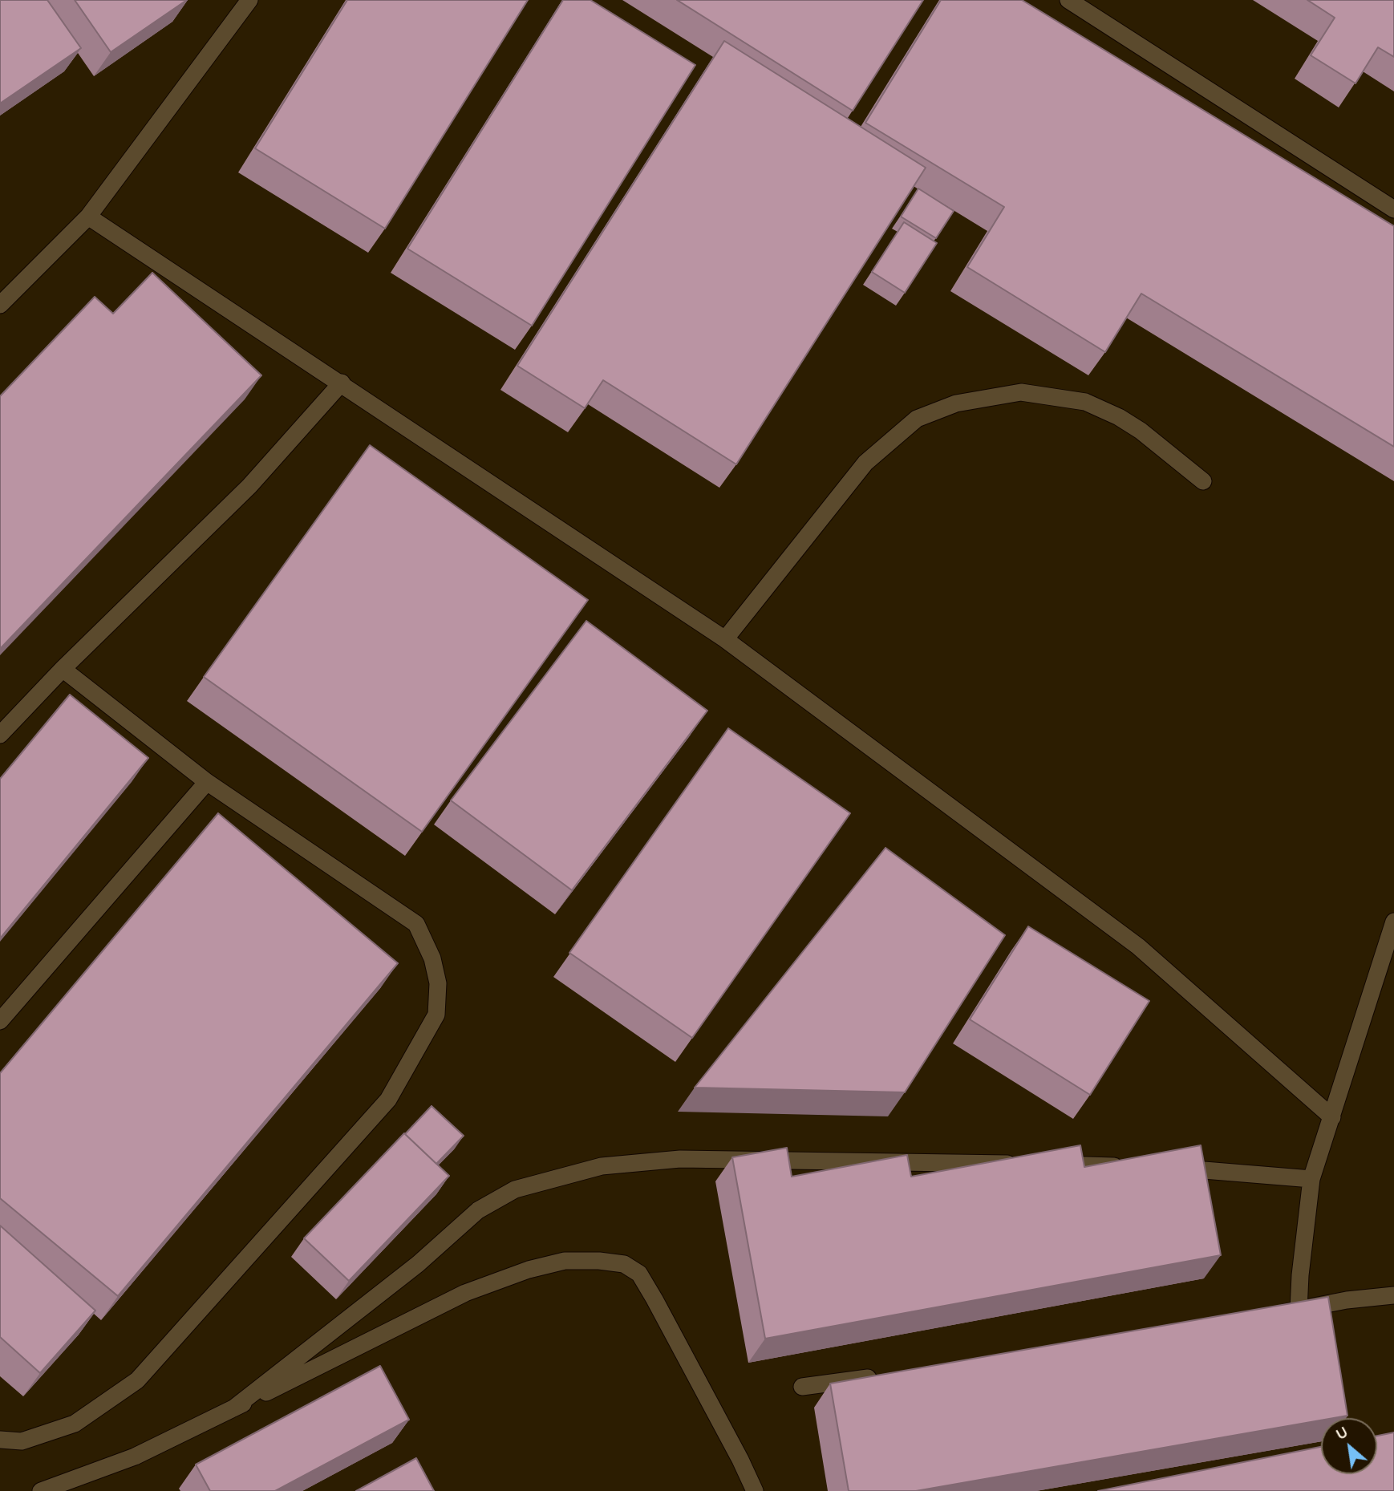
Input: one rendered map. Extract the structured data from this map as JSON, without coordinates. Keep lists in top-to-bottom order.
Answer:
{
  "north": "top left"
}
